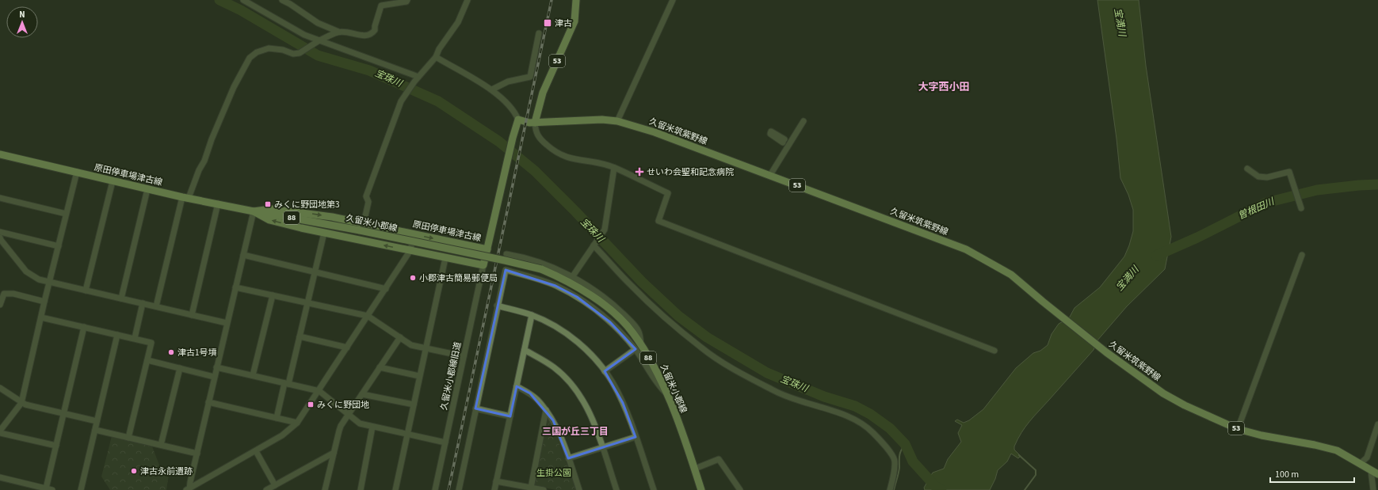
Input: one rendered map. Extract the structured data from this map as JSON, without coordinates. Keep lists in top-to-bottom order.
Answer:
{
  "streets": {
    "main road": [
      "53",
      "久留米筑紫野線",
      "原田停車場津古線",
      "88",
      "久留米小郡線"
    ],
    "street": ["久留米小郡線旧道"]
  },
  "crossings": [
    ["53", "久留米筑紫野線"],
    ["原田停車場津古線", "久留米小郡線"],
    ["原田停車場津古線", "久留米小郡線旧道"]
  ],
  "districts": ["大字西小田", "三国が丘三丁目"],
  "water": ["宝満川", "宝珠川", "曽根田川"],
  "parks": ["生掛公園"],
  "places": {
    "transit": ["津古", "みくに野団地第3", "みくに野団地"],
    "health": ["せいわ会聖和記念病院"],
    "other": ["小郡津古簡易郵便局", "津古1号墳", "津古永前遺跡"]
  },
  "scale_bar": "100 m",
  "north": "top"
}
